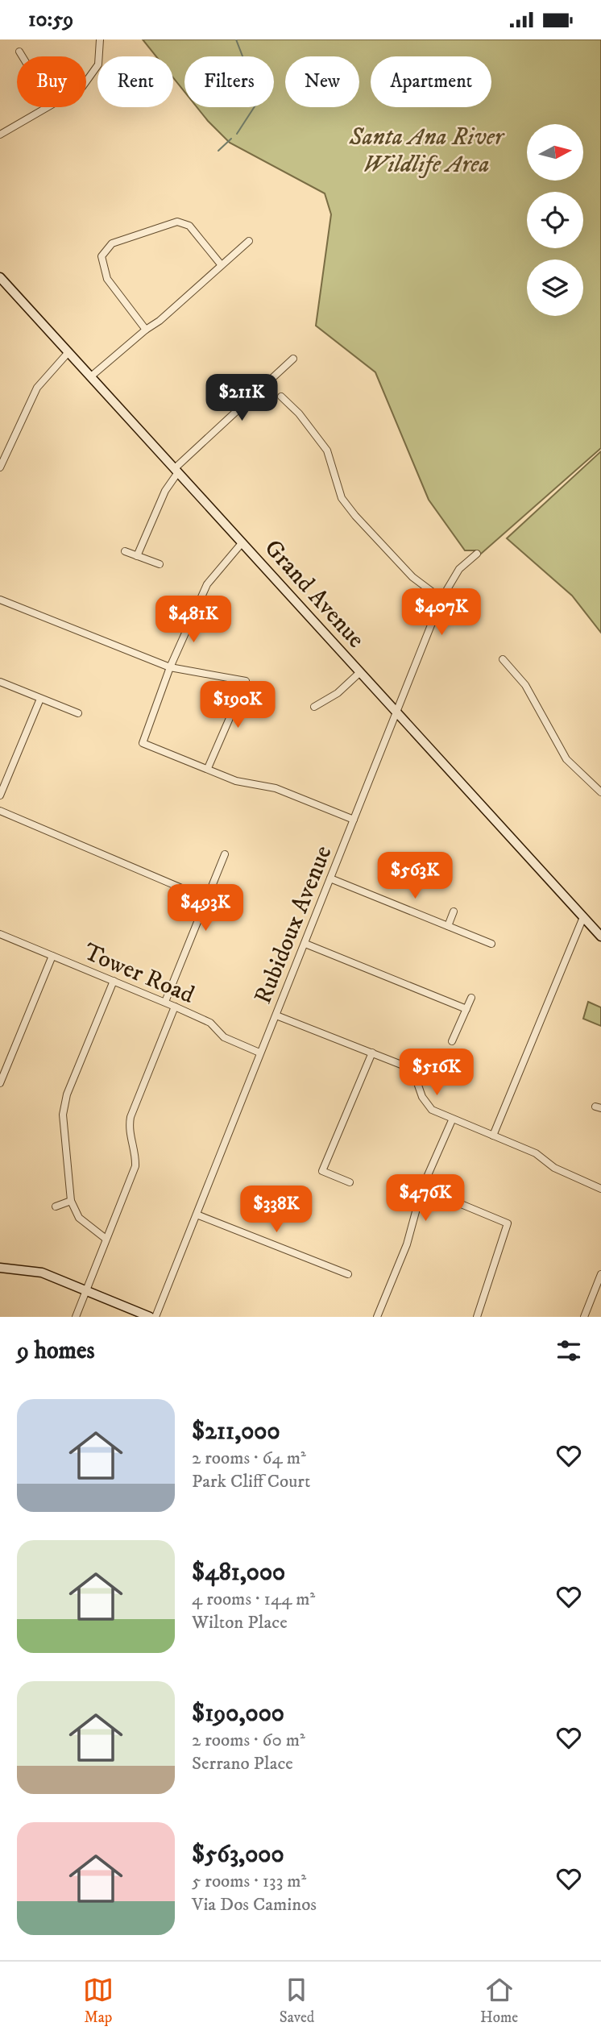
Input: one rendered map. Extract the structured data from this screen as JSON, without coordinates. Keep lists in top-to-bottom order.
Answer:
{
  "streets": {
    "street": ["Grand Avenue", "Rubidoux Avenue", "Tower Road"]
  },
  "crossings": [
    ["Grand Avenue", "Rubidoux Avenue"],
    ["Rubidoux Avenue", "Tower Road"]
  ],
  "parks": ["Santa Ana River Wildlife Area"],
  "north": "right",
  "page": {
    "status": "10:59",
    "chip": [
      "Buy",
      "Rent",
      "Filters",
      "New",
      "Apartment"
    ],
    "price": [
      "$211K",
      "$407K",
      "$481K",
      "$190K",
      "$563K",
      "$493K",
      "$516K",
      "$476K",
      "$338K"
    ],
    "heading": "9 homes",
    "list": [
      {
        "name": "$211,000",
        "note": "2 rooms · 64 m² · Park Cliff Court"
      },
      {
        "name": "$481,000",
        "note": "4 rooms · 144 m² · Wilton Place"
      },
      {
        "name": "$190,000",
        "note": "2 rooms · 60 m² · Serrano Place"
      },
      {
        "name": "$563,000",
        "note": "5 rooms · 133 m² · Via Dos Caminos"
      }
    ],
    "tabs": ["Map", "Saved", "Home"]
  }
}
